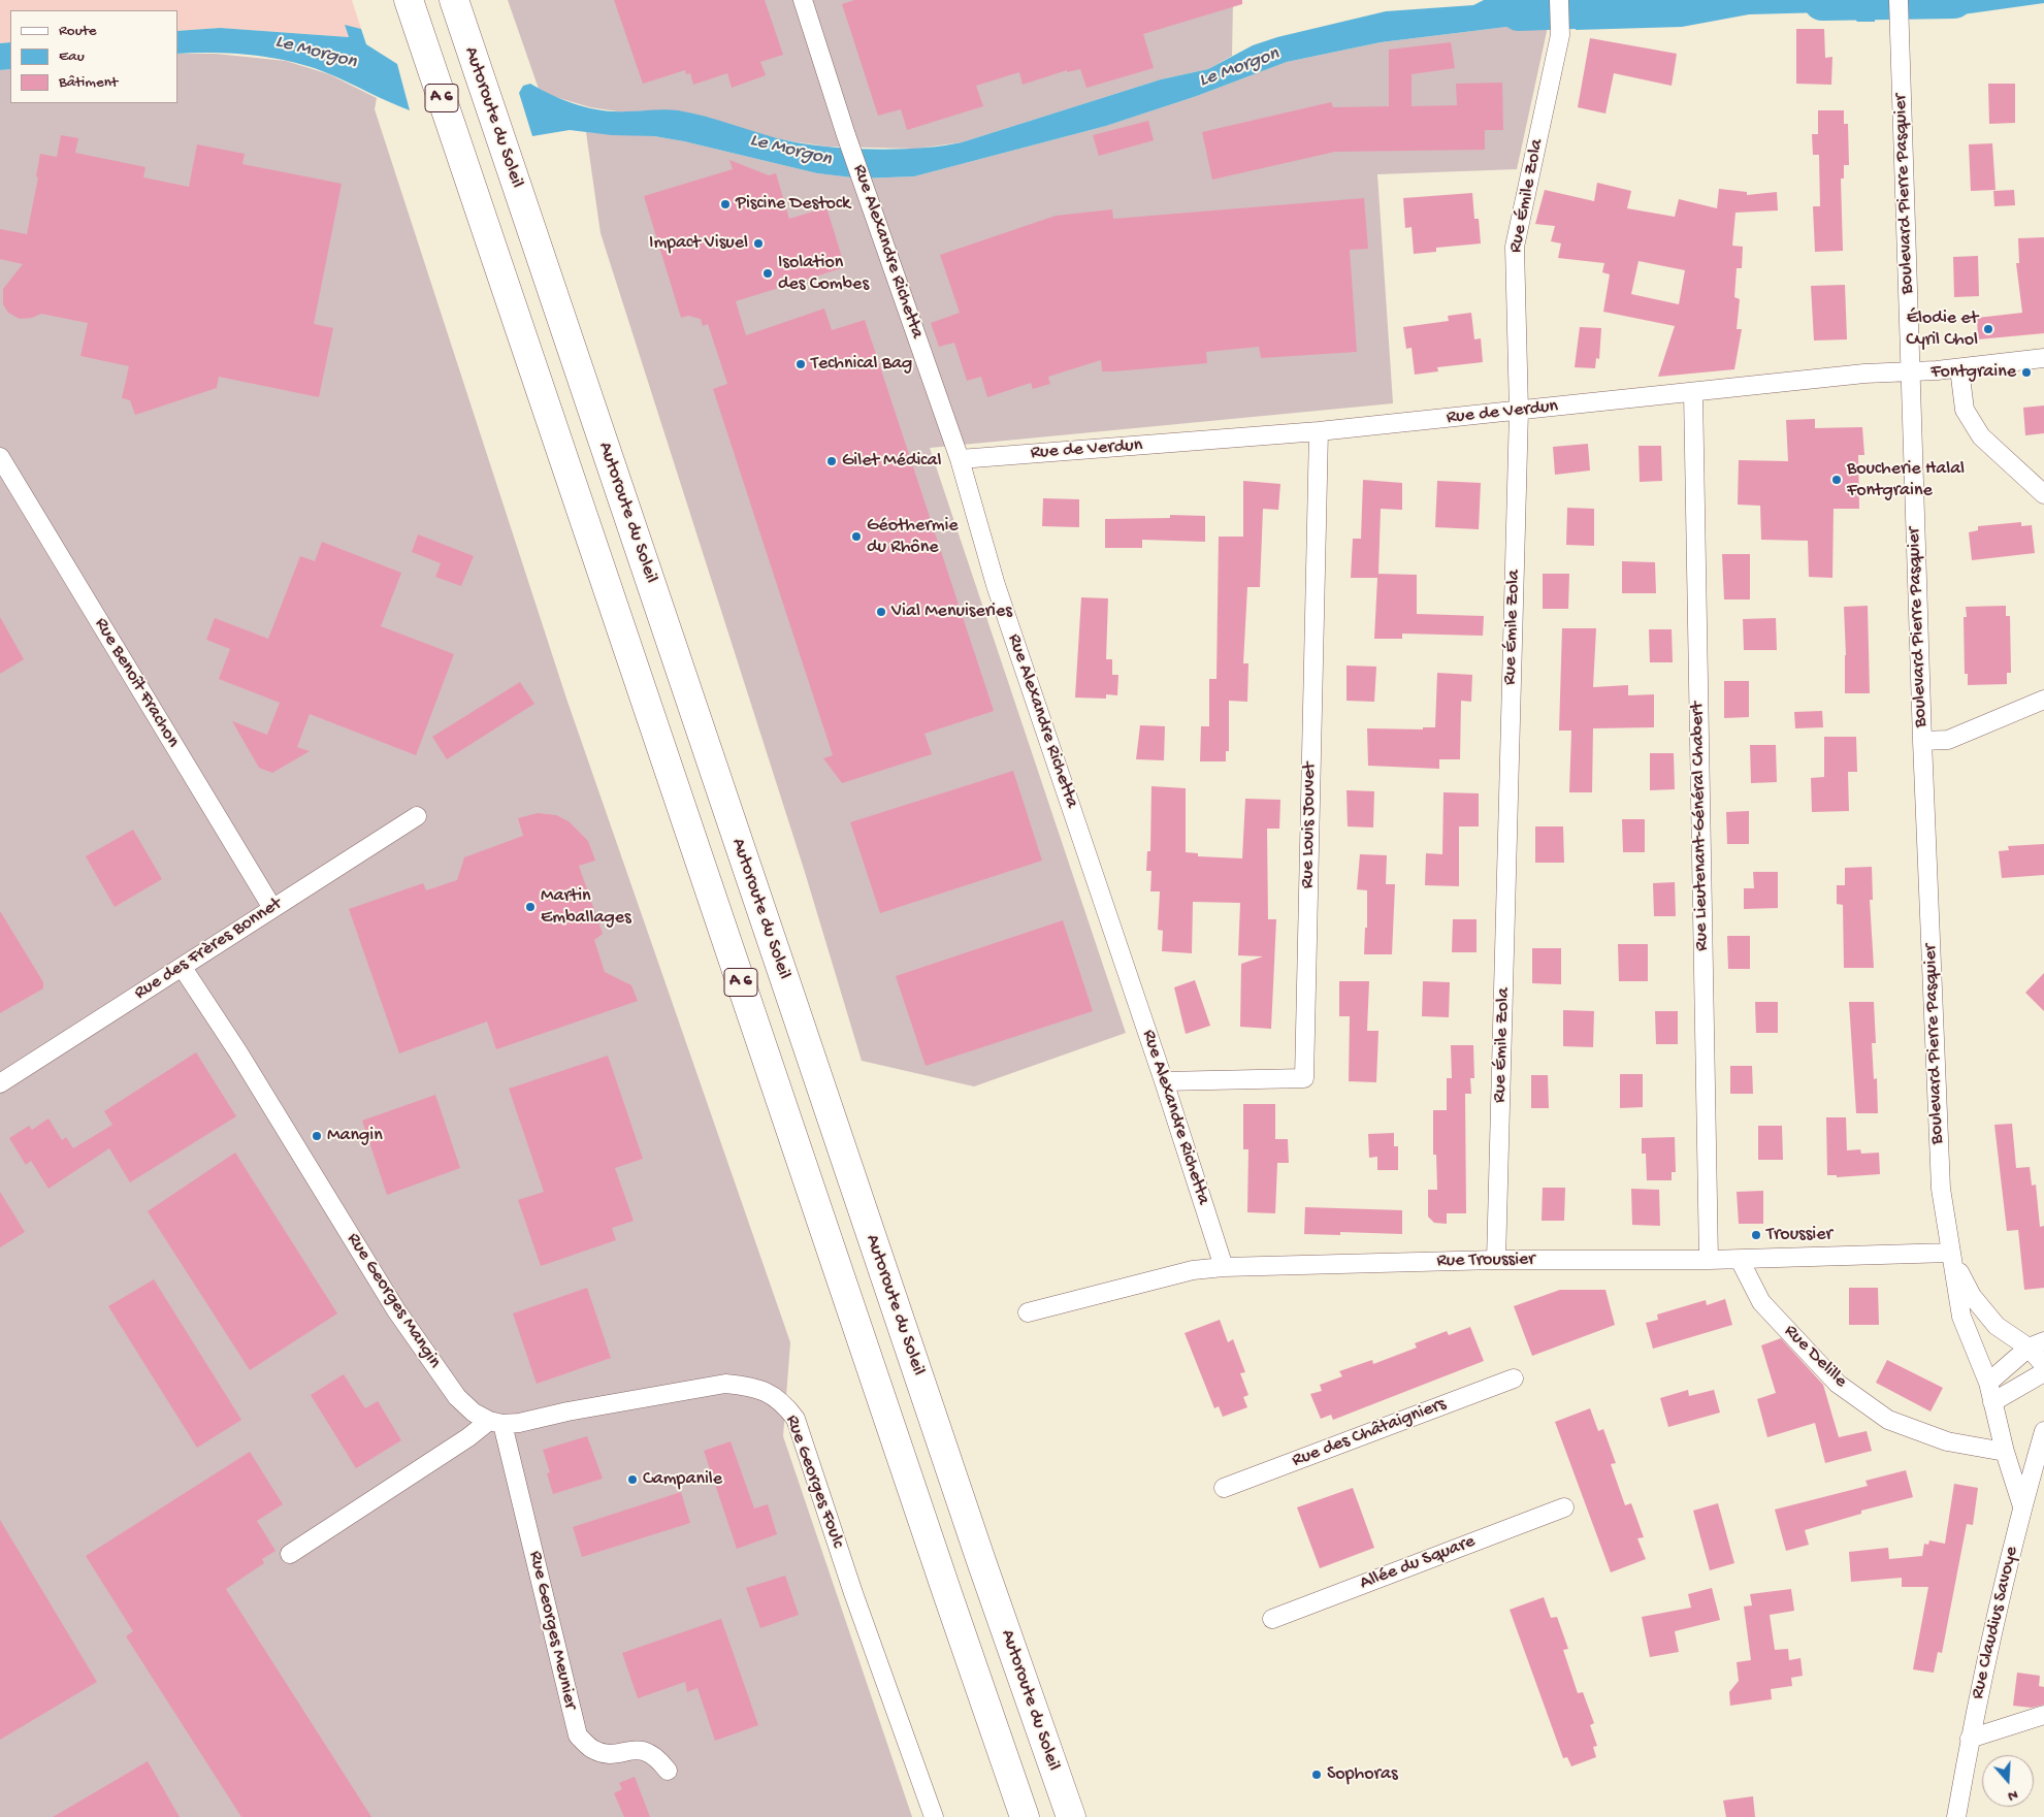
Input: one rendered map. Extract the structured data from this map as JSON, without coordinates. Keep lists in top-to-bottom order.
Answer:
{
  "streets": {
    "highway": ["A 6", "Autoroute du Soleil"],
    "street": [
      "Boulevard Pierre Pasquier",
      "Rue Émile Zola",
      "Rue Alexandre Richetta",
      "Rue de Verdun",
      "Rue Benoît Frachon",
      "Rue Louis Jouvet",
      "Rue Lieutenant-Général Chabert",
      "Rue des Frères Bonnet",
      "Rue Troussier",
      "Rue Georges Mangin",
      "Rue Delille",
      "Rue des Châtaigniers",
      "Rue Georges Foulc",
      "Allée du Square",
      "Rue Claudius Savoye",
      "Rue Georges Meunier"
    ]
  },
  "crossings": [
    ["Boulevard Pierre Pasquier", "Rue de Verdun"],
    ["Boulevard Pierre Pasquier", "Rue Troussier"],
    ["Boulevard Pierre Pasquier", "Rue Delille"],
    ["Boulevard Pierre Pasquier", "Rue Claudius Savoye"],
    ["Rue Émile Zola", "Rue de Verdun"],
    ["Rue Émile Zola", "Rue Troussier"],
    ["Rue Alexandre Richetta", "Rue de Verdun"],
    ["Rue Alexandre Richetta", "Rue Louis Jouvet"],
    ["Rue Alexandre Richetta", "Rue Troussier"],
    ["Rue de Verdun", "Rue Louis Jouvet"],
    ["Rue de Verdun", "Rue Lieutenant-Général Chabert"],
    ["Rue Benoît Frachon", "Rue des Frères Bonnet"],
    ["Rue Lieutenant-Général Chabert", "Rue Troussier"],
    ["Rue des Frères Bonnet", "Rue Georges Mangin"],
    ["Rue Troussier", "Rue Delille"],
    ["Rue Georges Mangin", "Rue Georges Foulc"],
    ["Rue Georges Mangin", "Rue Georges Meunier"],
    ["Rue Georges Foulc", "Rue Georges Meunier"]
  ],
  "water": ["Le Morgon"],
  "places": [
    "Piscine Destock",
    "Impact Visuel",
    "Isolation des Combes",
    "Élodie et Cyril Chol",
    "Technical Bag",
    "Fontgraine",
    "Gilet Médical",
    "Boucherie Halal Fontgraine",
    "Géothermie du Rhône",
    "Vial Menuiseries",
    "Martin Emballages",
    "Mangin",
    "Troussier",
    "Campanile",
    "Sophoras"
  ],
  "legend": ["Route", "Eau", "Bâtiment"],
  "north": "bottom"
}
